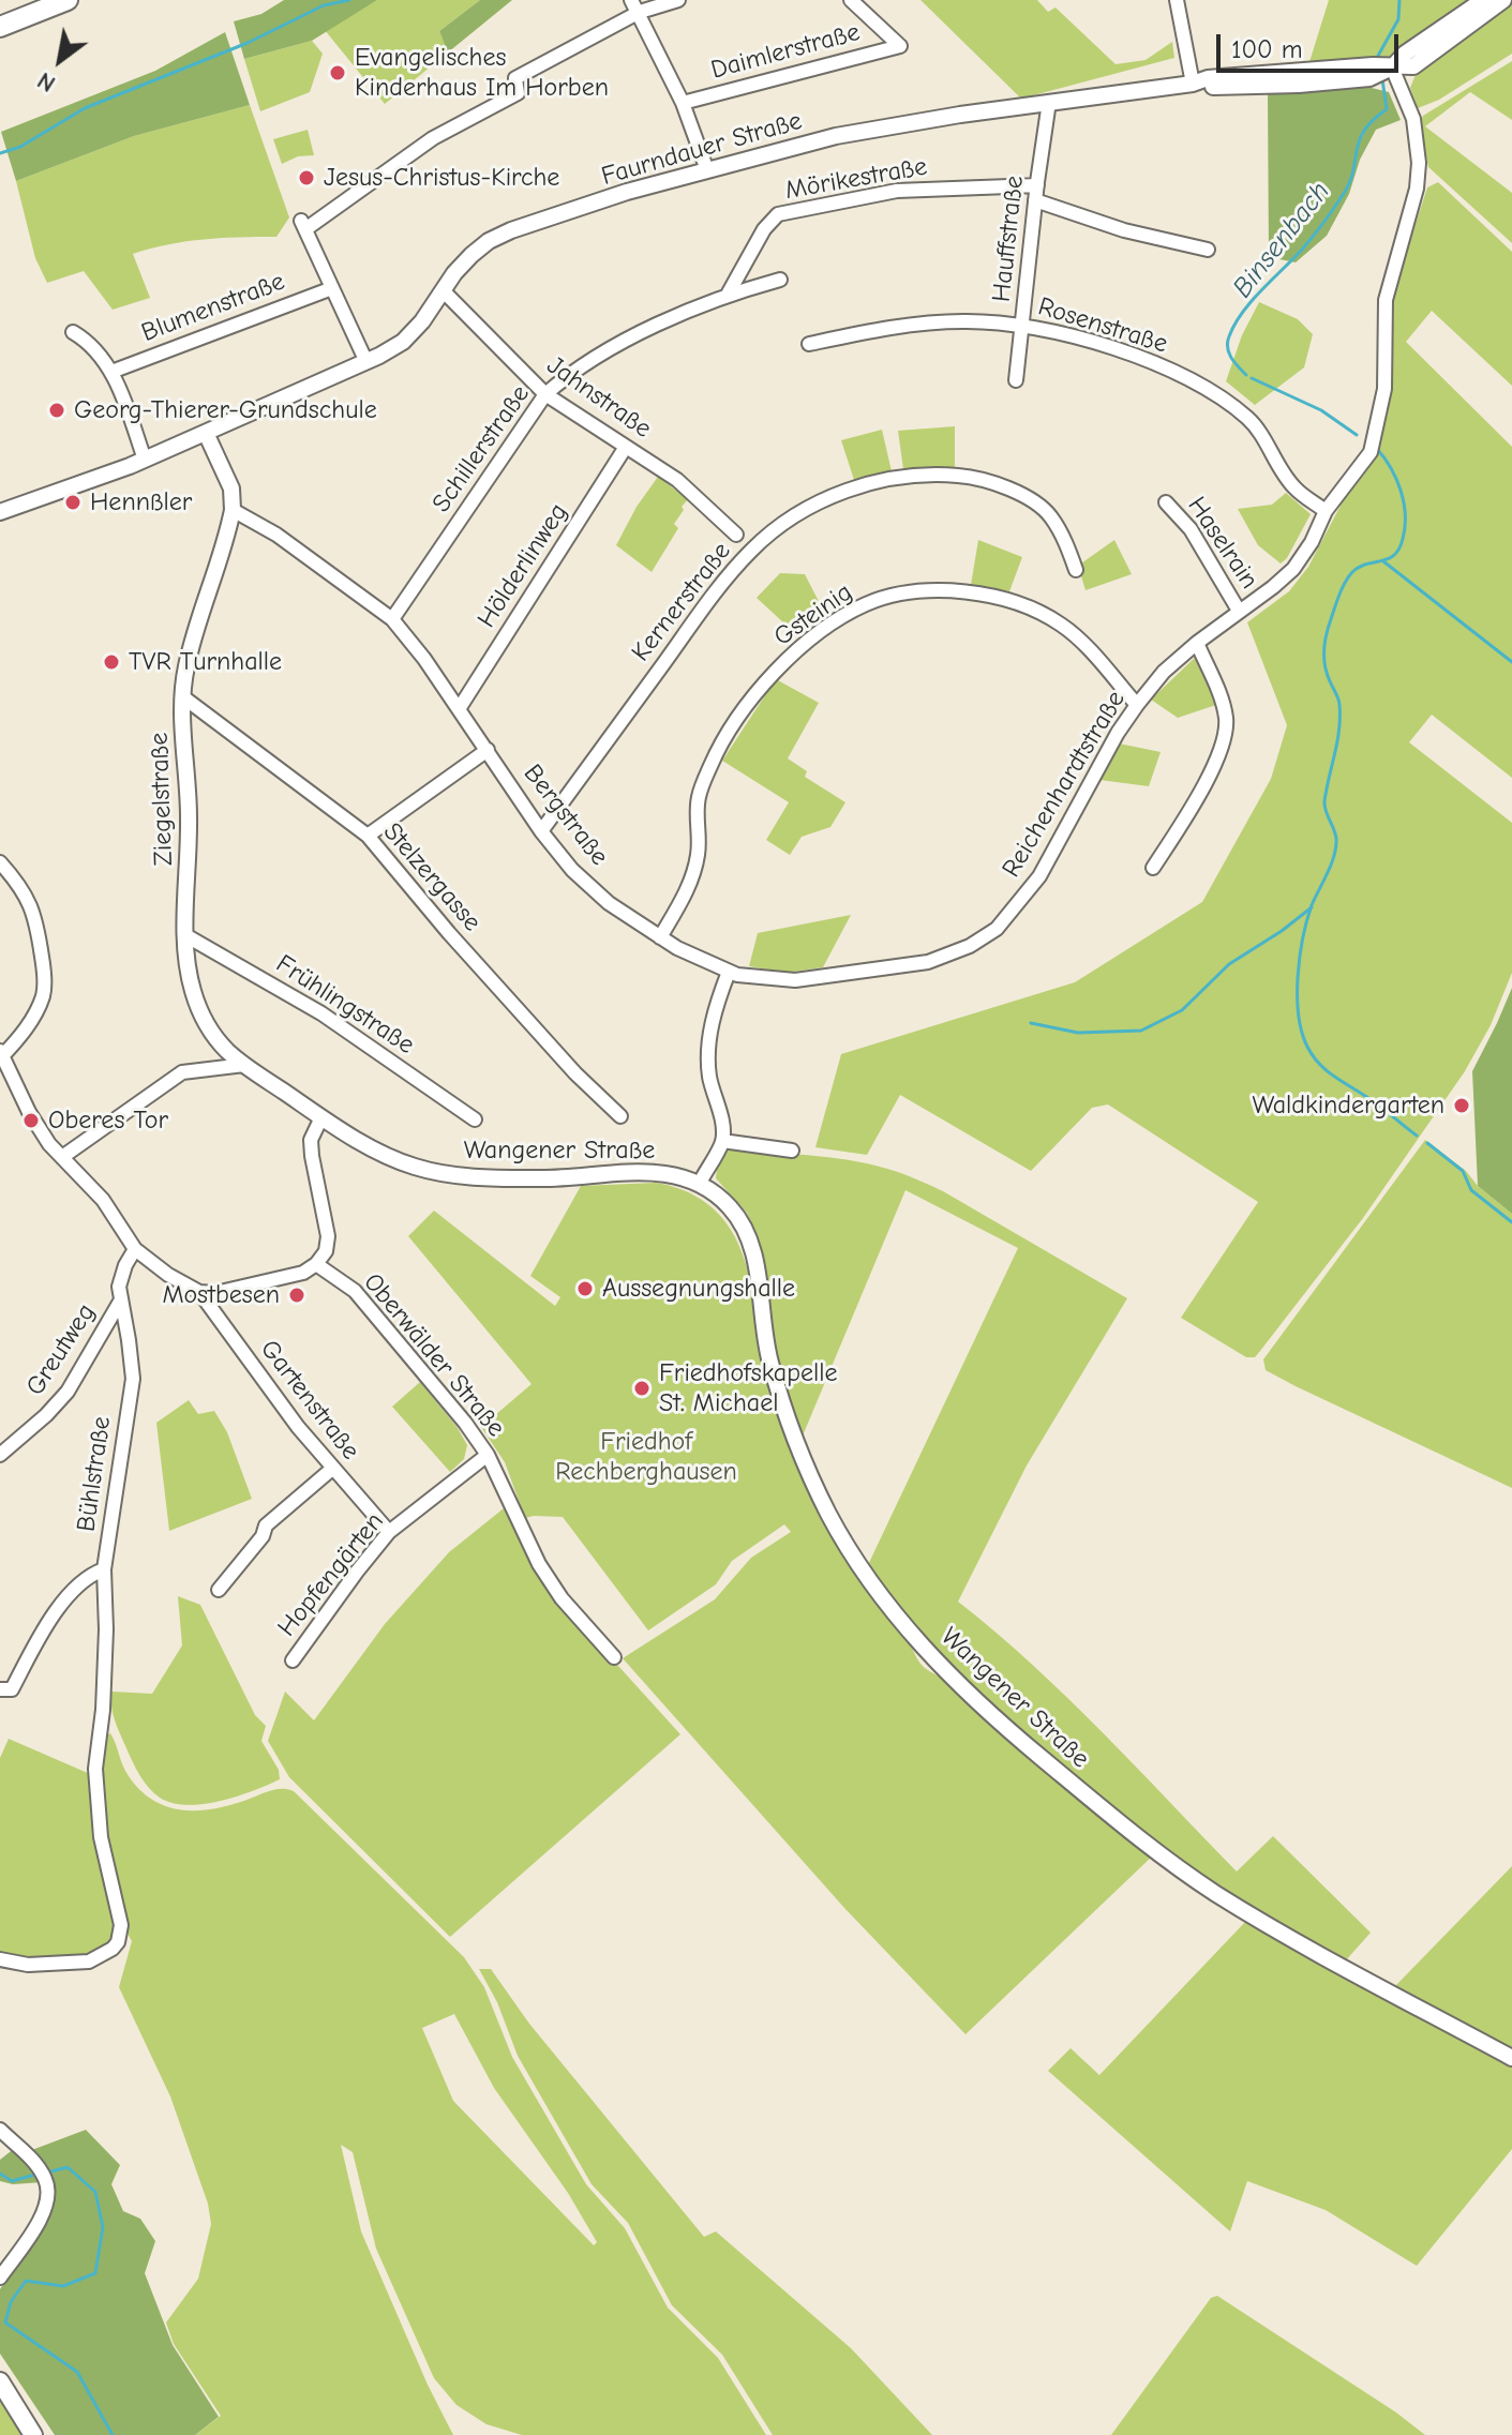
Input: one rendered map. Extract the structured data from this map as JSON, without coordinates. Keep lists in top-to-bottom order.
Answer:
{
  "streets": {
    "street": [
      "Daimlerstraße",
      "Faurndauer Straße",
      "Mörikestraße",
      "Hauffstraße",
      "Blumenstraße",
      "Rosenstraße",
      "Jahnstraße",
      "Schillerstraße",
      "Haselrain",
      "Hölderlinweg",
      "Kernerstraße",
      "Gsteinig",
      "Reichenhardtstraße",
      "Ziegelstraße",
      "Bergstraße",
      "Stelzergasse",
      "Frühlingstraße",
      "Wangener Straße",
      "Greutweg",
      "Oberwälder Straße",
      "Gartenstraße",
      "Bühlstraße",
      "Hopfengärten"
    ]
  },
  "crossings": [
    ["Faurndauer Straße", "Hauffstraße"],
    ["Faurndauer Straße", "Jahnstraße"],
    ["Faurndauer Straße", "Reichenhardtstraße"],
    ["Mörikestraße", "Hauffstraße"],
    ["Mörikestraße", "Schillerstraße"],
    ["Hauffstraße", "Rosenstraße"],
    ["Rosenstraße", "Reichenhardtstraße"],
    ["Jahnstraße", "Schillerstraße"],
    ["Jahnstraße", "Hölderlinweg"],
    ["Schillerstraße", "Bergstraße"],
    ["Haselrain", "Reichenhardtstraße"],
    ["Hölderlinweg", "Bergstraße"],
    ["Kernerstraße", "Bergstraße"],
    ["Gsteinig", "Reichenhardtstraße"],
    ["Gsteinig", "Bergstraße"],
    ["Reichenhardtstraße", "Bergstraße"],
    ["Ziegelstraße", "Bergstraße"],
    ["Ziegelstraße", "Stelzergasse"],
    ["Ziegelstraße", "Frühlingstraße"],
    ["Ziegelstraße", "Wangener Straße"],
    ["Ziegelstraße", "Oberwälder Straße"],
    ["Ziegelstraße", "Gartenstraße"],
    ["Ziegelstraße", "Bühlstraße"],
    ["Wangener Straße", "Oberwälder Straße"],
    ["Wangener Straße", "Gartenstraße"],
    ["Wangener Straße", "Bühlstraße"],
    ["Greutweg", "Bühlstraße"],
    ["Oberwälder Straße", "Gartenstraße"],
    ["Oberwälder Straße", "Bühlstraße"],
    ["Oberwälder Straße", "Hopfengärten"],
    ["Gartenstraße", "Bühlstraße"],
    ["Gartenstraße", "Hopfengärten"]
  ],
  "water": ["Binsenbach"],
  "parks": ["Friedhof Rechberghausen"],
  "places": [
    "Evangelisches Kinderhaus Im Horben",
    "Jesus-Christus-Kirche",
    "Georg-Thierer-Grundschule",
    "Hennßler",
    "TVR Turnhalle",
    "Waldkindergarten",
    "Oberes Tor",
    "Aussegnungshalle",
    "Mostbesen",
    "Friedhofskapelle St. Michael"
  ],
  "scale_bar": "100 m",
  "north": "bottom left"
}
